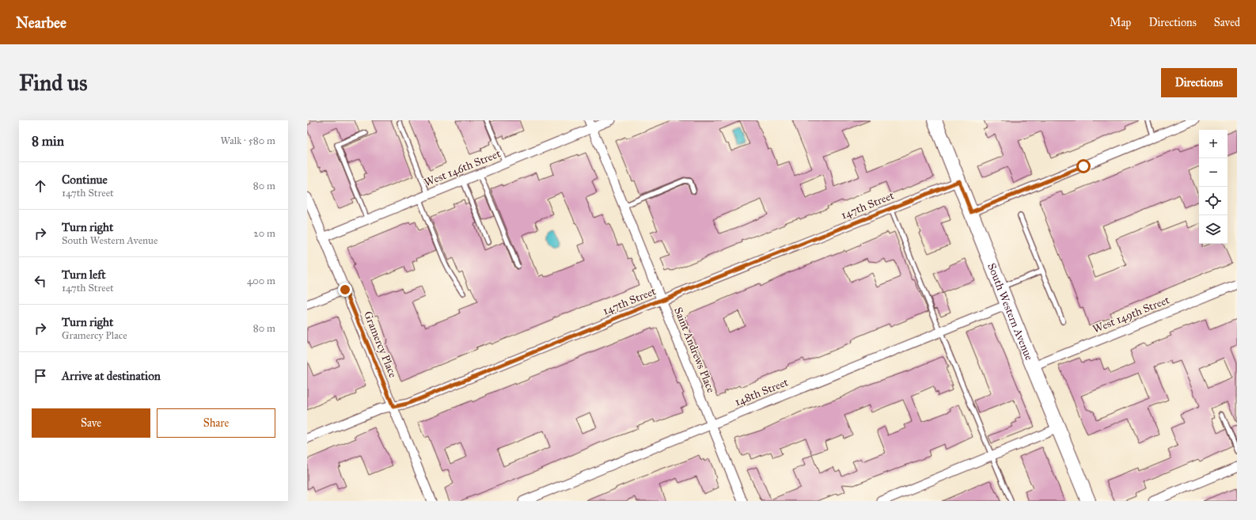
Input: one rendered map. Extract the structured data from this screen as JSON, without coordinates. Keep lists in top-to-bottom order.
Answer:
{
  "streets": {
    "main road": ["South Western Avenue"],
    "street": [
      "West 146th Street",
      "147th Street",
      "West 149th Street",
      "Gramercy Place",
      "Saint Andrews Place",
      "148th Street"
    ]
  },
  "crossings": [
    ["West 146th Street", "Gramercy Place"],
    ["West 146th Street", "Saint Andrews Place"],
    ["147th Street", "South Western Avenue"],
    ["147th Street", "Gramercy Place"],
    ["147th Street", "Saint Andrews Place"],
    ["South Western Avenue", "West 149th Street"],
    ["South Western Avenue", "148th Street"],
    ["Saint Andrews Place", "148th Street"]
  ],
  "page": {
    "header": "Nearbee",
    "nav": ["Map", "Directions", "Saved"],
    "buttons": [
      "Directions",
      ["Save", "Share"]
    ],
    "title": "Find us",
    "heading": ["8 min", "Walk · 580 m"],
    "map_buttons": ["+", "−"],
    "list": [
      ["Continue", "147th Street", "80 m"],
      ["Turn right", "South Western Avenue", "20 m"],
      ["Turn left", "147th Street", "400 m"],
      ["Turn right", "Gramercy Place", "80 m"],
      "Arrive at destination"
    ]
  }
}
